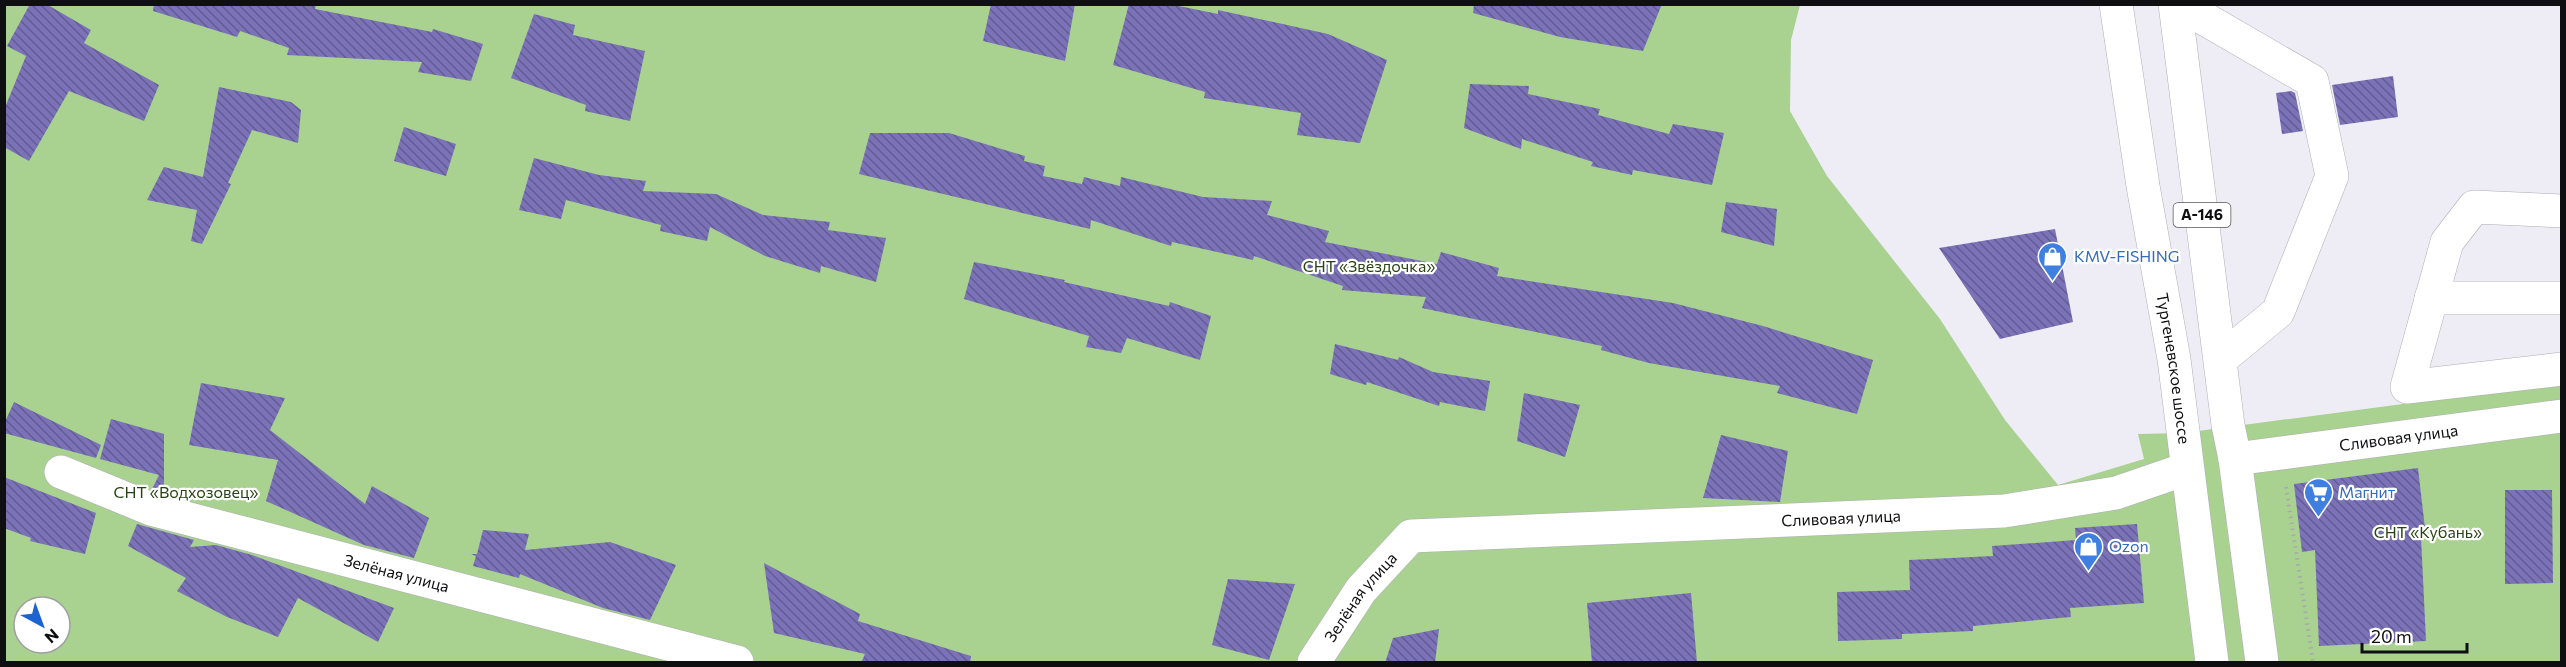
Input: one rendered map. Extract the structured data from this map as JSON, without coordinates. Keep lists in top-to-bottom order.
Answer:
{
  "streets": {
    "main road": [
      "А-146",
      "Тургеневское шоссе",
      "Сливовая улица",
      "Зелёная улица"
    ]
  },
  "crossings": [
    ["А-146", "Сливовая улица"],
    ["Тургеневское шоссе", "Сливовая улица"],
    ["Сливовая улица", "Зелёная улица"]
  ],
  "parks": ["СНТ «Звёздочка»", "СНТ «Водхозовец»", "СНТ «Кубань»"],
  "places": {
    "shop": ["KMV-FISHING", "Ozon"],
    "supermarket": ["Магнит"]
  },
  "scale_bar": "20 m",
  "north": "bottom right"
}
